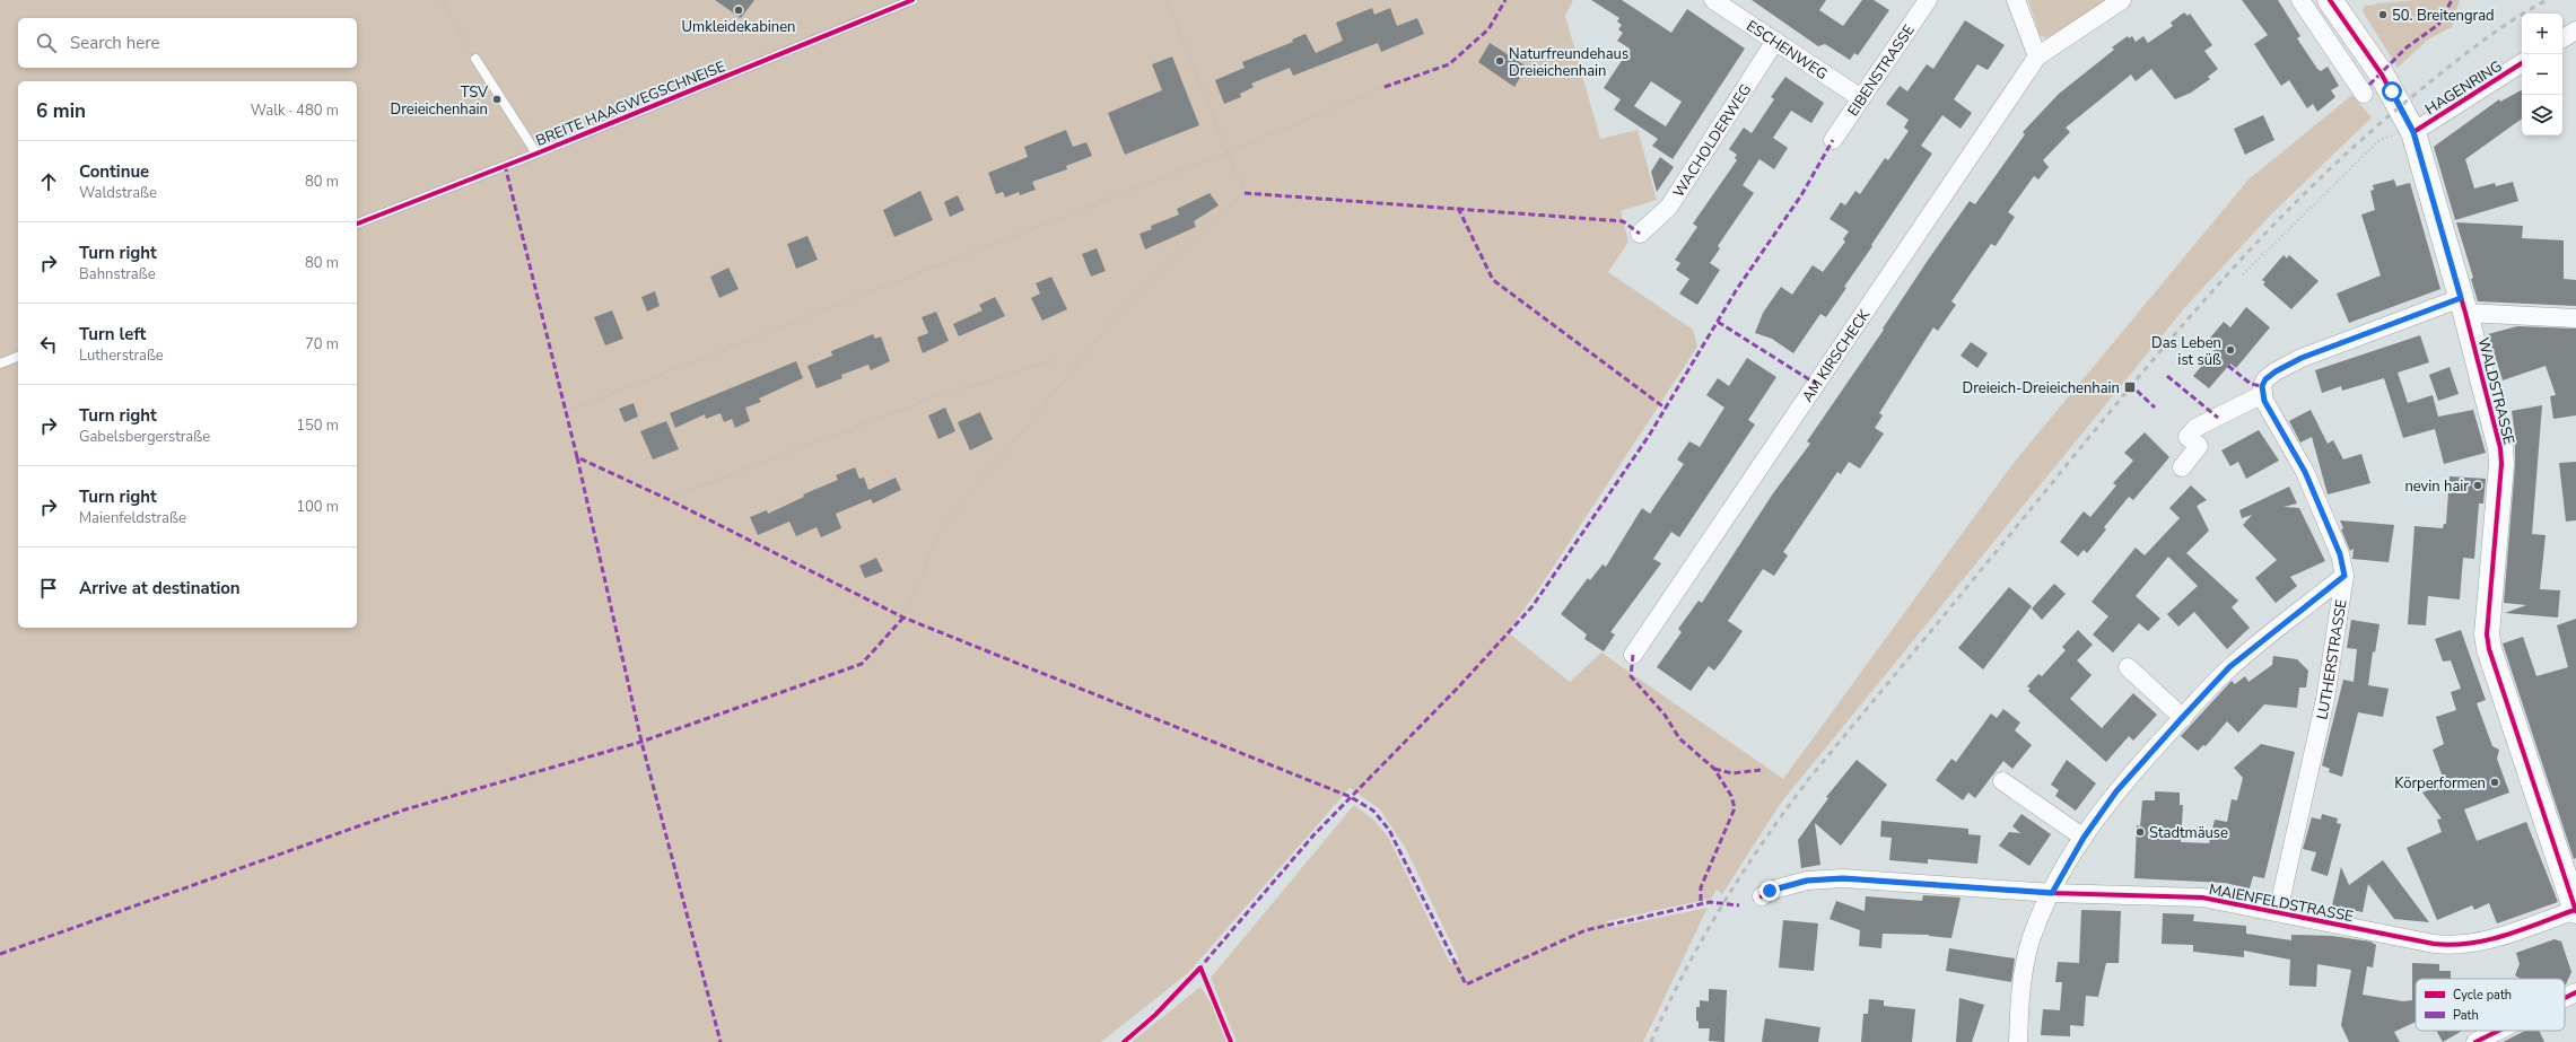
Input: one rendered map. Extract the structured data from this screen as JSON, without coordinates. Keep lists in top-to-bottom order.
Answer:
{
  "streets": {
    "street": [
      "ESCHENWEG",
      "EIBENSTRASSE",
      "HAGENRING",
      "WACHOLDERWEG",
      "AM KIRSCHECK",
      "WALDSTRASSE",
      "LUTHERSTRASSE",
      "MAIENFELDSTRASSE"
    ],
    "lane": ["BREITE HAAGWEGSCHNEISE"]
  },
  "crossings": [
    ["ESCHENWEG", "EIBENSTRASSE"],
    ["ESCHENWEG", "WACHOLDERWEG"],
    ["HAGENRING", "WALDSTRASSE"],
    ["WALDSTRASSE", "MAIENFELDSTRASSE"],
    ["LUTHERSTRASSE", "MAIENFELDSTRASSE"]
  ],
  "places": {
    "other": [
      "Umkleidekabinen",
      "50. Breitengrad",
      "Naturfreundehaus Dreieichenhain",
      "TSV Dreieichenhain",
      "Das Leben ist süß",
      "nevin hair",
      "Körperformen",
      "Stadtmäuse"
    ],
    "transit": ["Dreieich-Dreieichenhain"]
  },
  "legend": ["Cycle path", "Path"],
  "page": {
    "map_buttons": ["+", "−"],
    "search": "Search here",
    "heading": ["6 min", "Walk · 480 m"],
    "list": [
      ["Continue", "Waldstraße", "80 m"],
      ["Turn right", "Bahnstraße", "80 m"],
      ["Turn left", "Lutherstraße", "70 m"],
      ["Turn right", "Gabelsbergerstraße", "150 m"],
      ["Turn right", "Maienfeldstraße", "100 m"],
      "Arrive at destination"
    ]
  }
}
